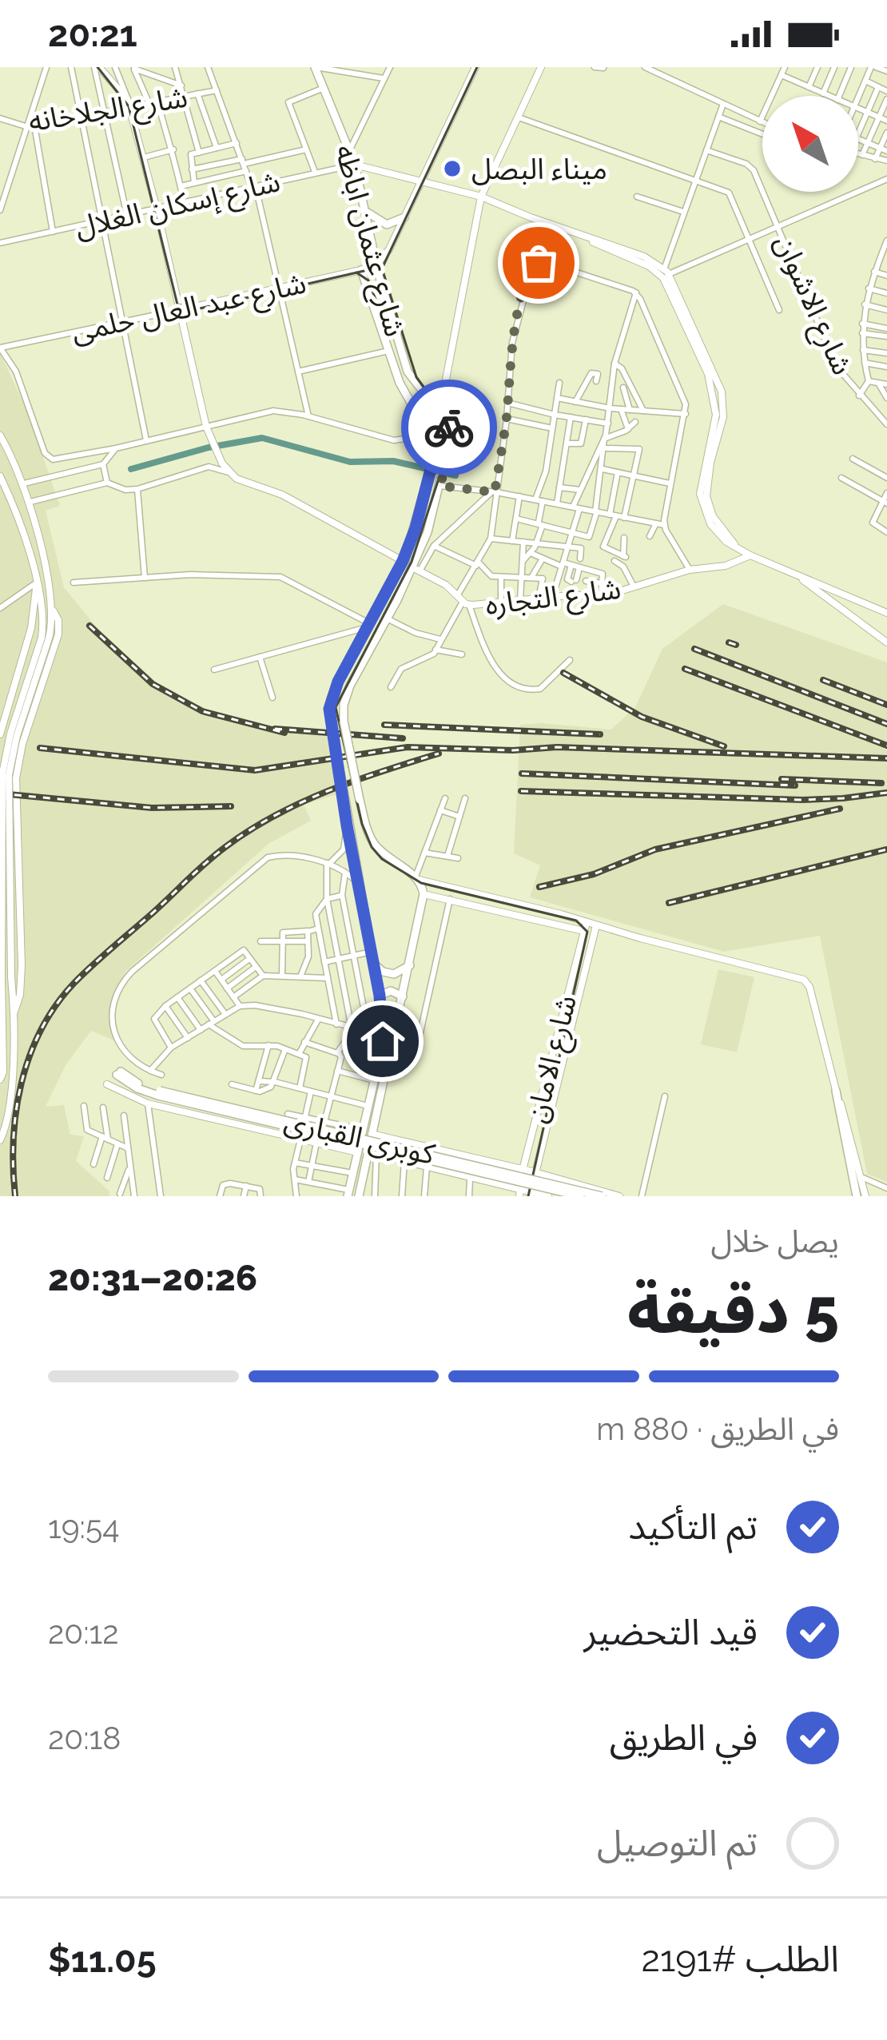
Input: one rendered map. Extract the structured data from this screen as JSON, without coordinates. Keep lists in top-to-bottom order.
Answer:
{
  "streets": {
    "main road": ["شارع عثمان اباظه", "شارع عبد العال حلمى", "كوبرى القبارى"],
    "street": [
      "شارع الجلاخانه",
      "شارع إسكان الغلال",
      "شارع الاشوان",
      "شارع التجاره",
      "شارع الامان"
    ]
  },
  "crossings": [
    ["شارع إسكان الغلال", "شارع عثمان اباظه"],
    ["شارع عثمان اباظه", "شارع عبد العال حلمى"]
  ],
  "places": ["ميناء البصل"],
  "north": "top left",
  "page": {
    "status": "20:21",
    "heading": ["5 دقيقة", "يصل خلال", "20:26–20:31"],
    "panel": ["الطلب #2191", "$11.05"],
    "bar": "في الطريق · 880 m",
    "list": [
      ["تم التأكيد", "19:54"],
      ["قيد التحضير", "20:12"],
      ["في الطريق", "20:18"],
      "تم التوصيل"
    ]
  }
}
